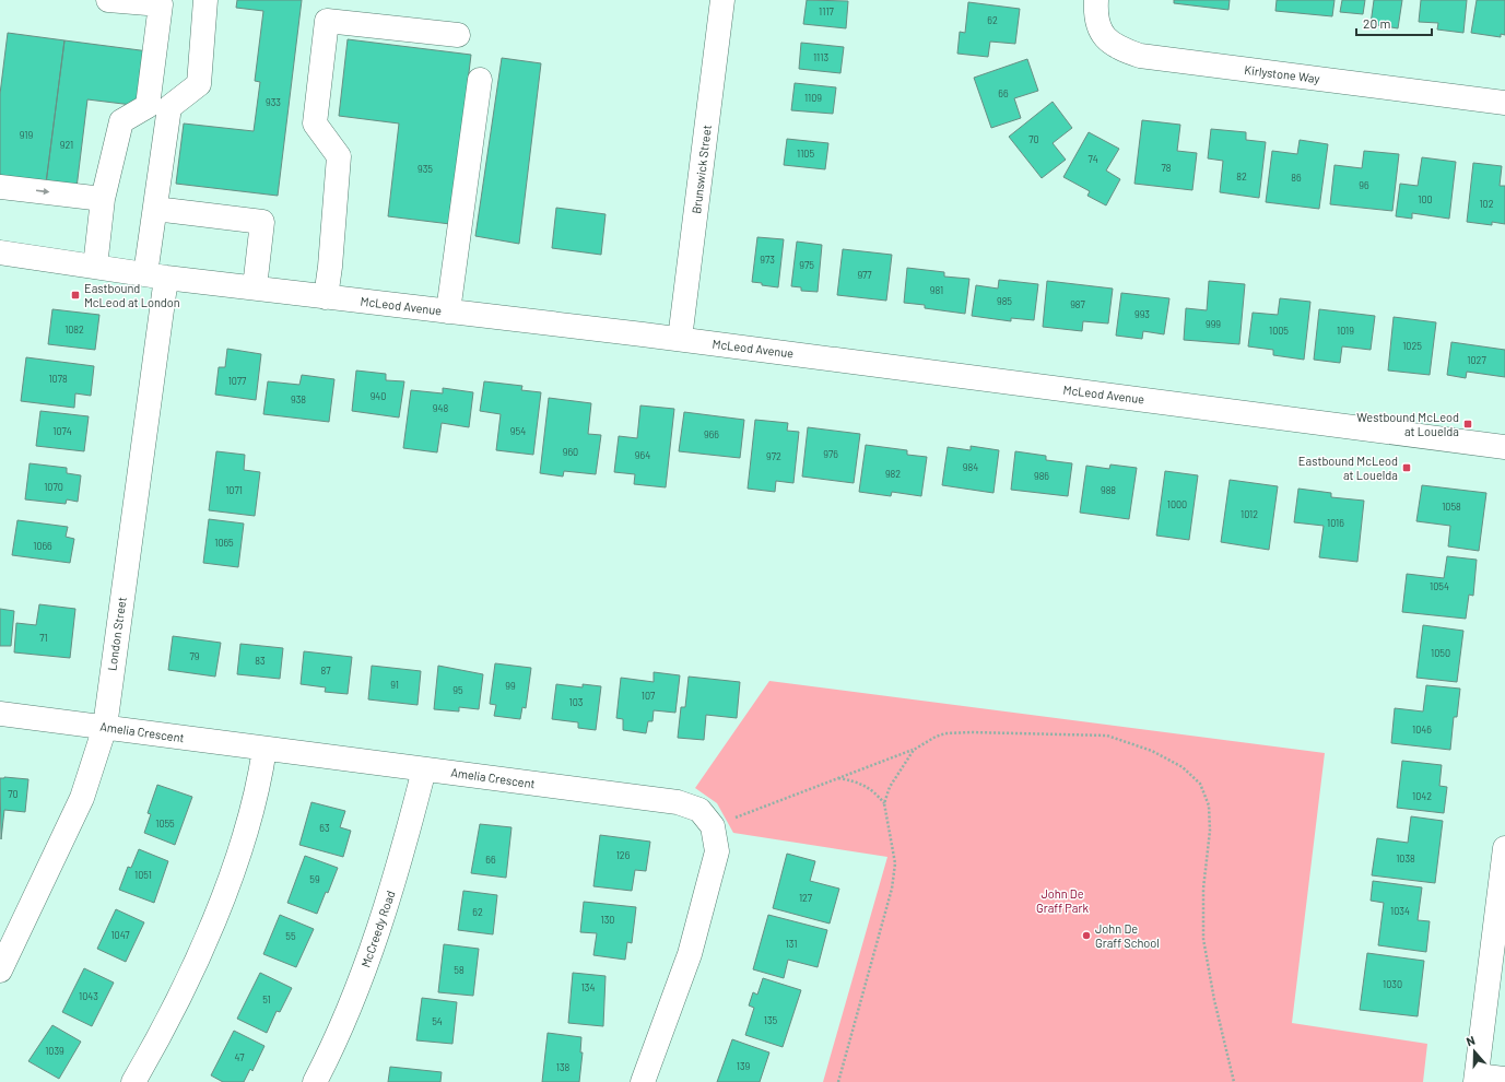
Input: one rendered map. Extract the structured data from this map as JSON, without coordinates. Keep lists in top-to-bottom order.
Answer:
{
  "streets": {
    "street": [
      "Kirlystone Way",
      "Brunswick Street",
      "McLeod Avenue",
      "London Street",
      "Amelia Crescent",
      "McCreedy Road"
    ]
  },
  "crossings": [
    ["Brunswick Street", "McLeod Avenue"],
    ["McLeod Avenue", "London Street"],
    ["London Street", "Amelia Crescent"],
    ["Amelia Crescent", "McCreedy Road"]
  ],
  "parks": ["John De Graff Park"],
  "places": {
    "transit": ["Eastbound McLeod at London", "Westbound McLeod at Louelda", "Eastbound McLeod at Louelda"],
    "other": ["John De Graff School"]
  },
  "house_numbers": [
    "1117",
    "62",
    "1113",
    "66",
    "1109",
    "933",
    "919",
    "70",
    "921",
    "1105",
    "74",
    "78",
    "935",
    "82",
    "86",
    "96",
    "100",
    "102",
    "973",
    "975",
    "977",
    "981",
    "985",
    "987",
    "993",
    "999",
    "1082",
    "1005",
    "1019",
    "1025",
    "1027",
    "1078",
    "1077",
    "940",
    "938",
    "948",
    "1074",
    "954",
    "966",
    "960",
    "976",
    "964",
    "972",
    "984",
    "982",
    "986",
    "1070",
    "1071",
    "988",
    "1000",
    "1058",
    "1012",
    "1016",
    "1065",
    "1066",
    "1054",
    "71",
    "1050",
    "79",
    "83",
    "87",
    "91",
    "99",
    "95",
    "107",
    "103",
    "1046",
    "70",
    "1042",
    "1055",
    "63",
    "126",
    "1038",
    "66",
    "1051",
    "59",
    "127",
    "1034",
    "62",
    "130",
    "1047",
    "55",
    "131",
    "58",
    "1030",
    "134",
    "1043",
    "51",
    "135",
    "54",
    "1039",
    "47",
    "139",
    "138"
  ],
  "scale_bar": "20 m",
  "north": "top"
}
